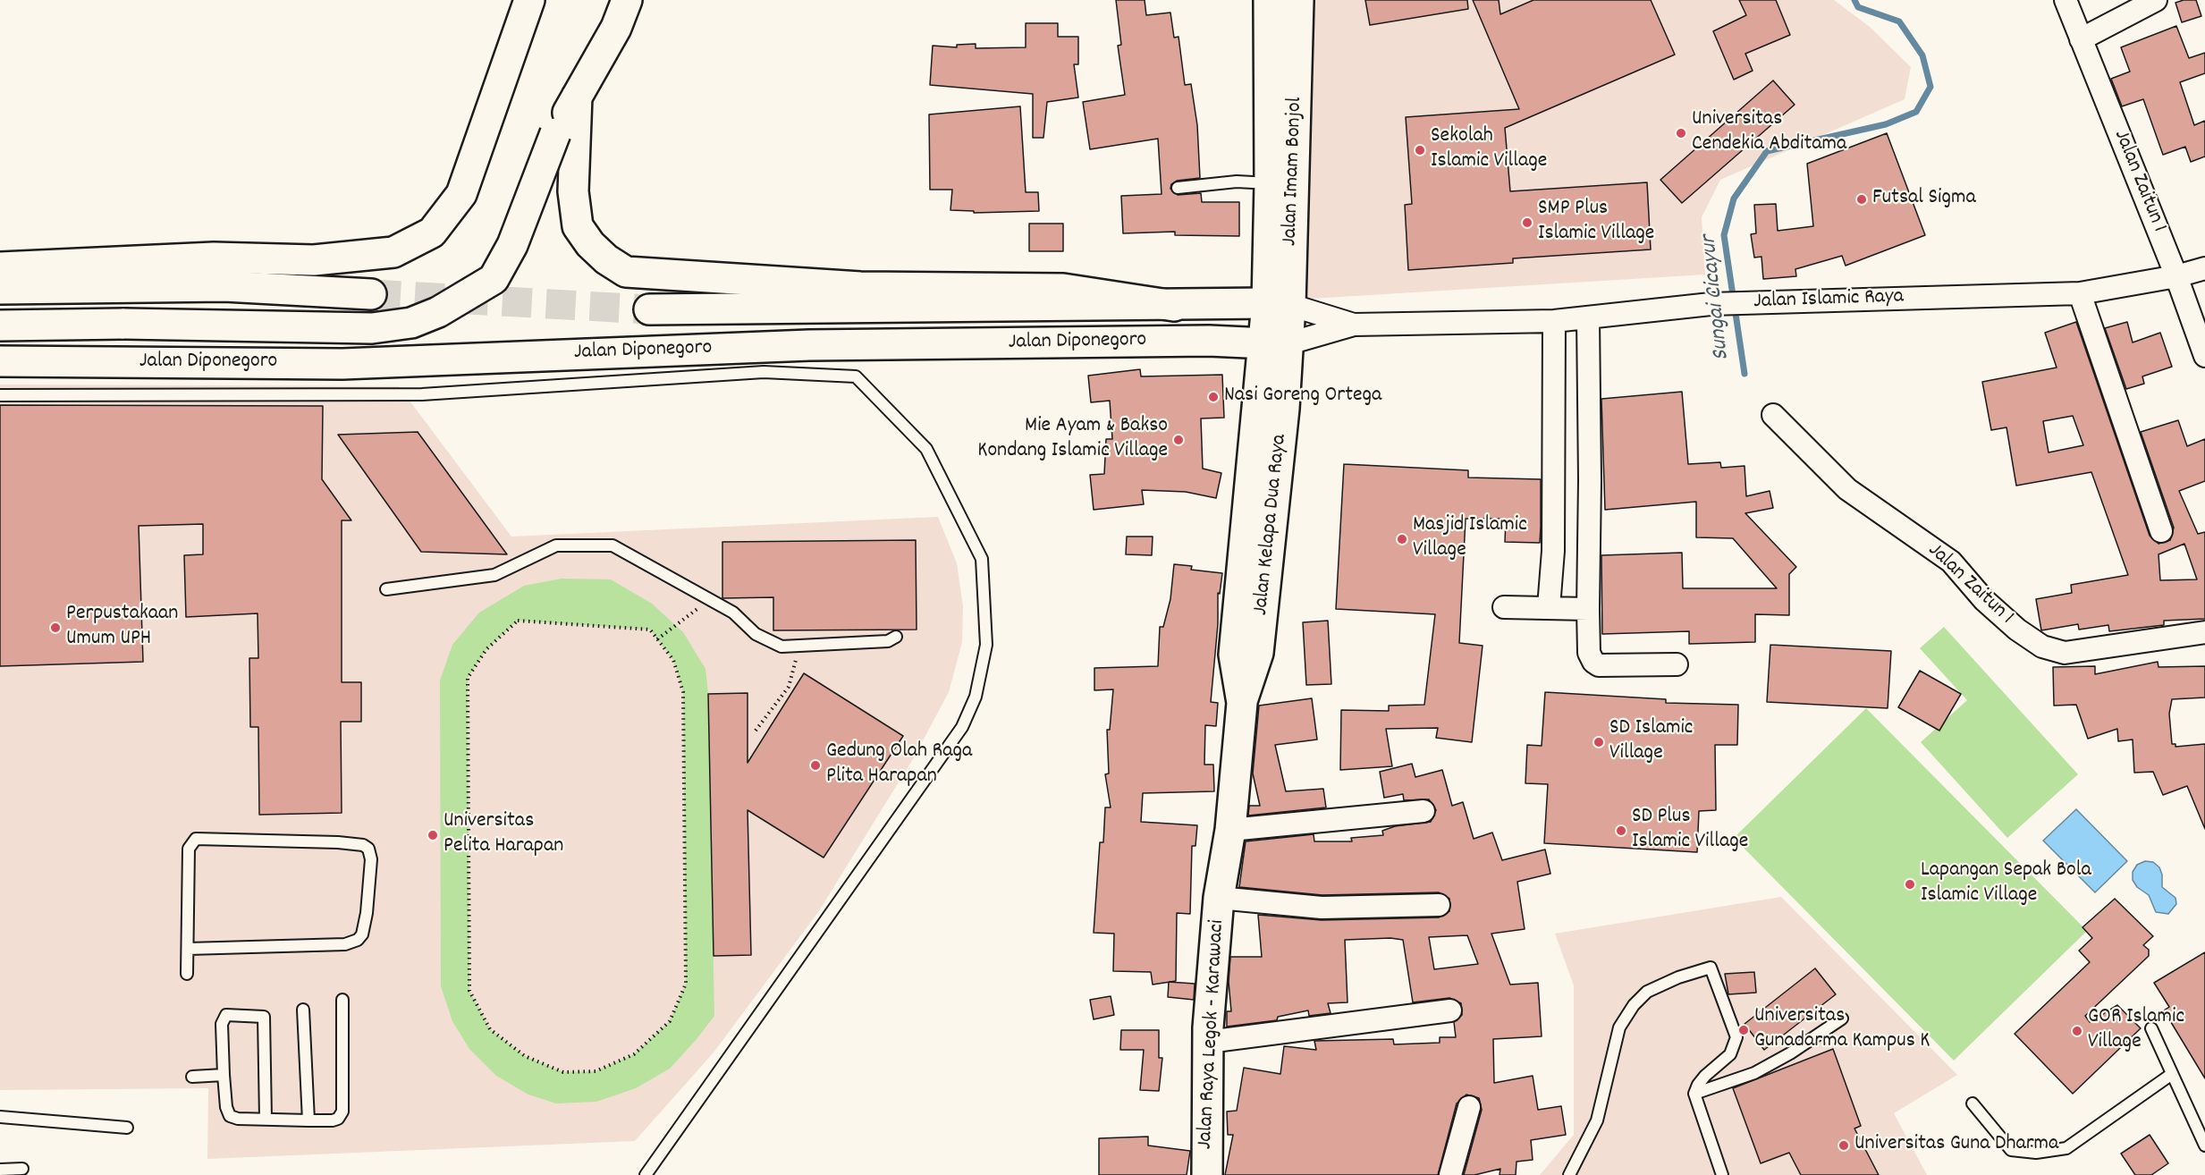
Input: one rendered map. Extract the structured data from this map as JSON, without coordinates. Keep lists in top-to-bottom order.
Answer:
{
  "streets": {
    "main road": [
      "Jalan Imam Bonjol",
      "Jalan Diponegoro",
      "Jalan Kelapa Dua Raya",
      "Jalan Raya Legok - Karawaci"
    ],
    "street": ["Jalan Zaitun 1", "Jalan Islamic Raya"]
  },
  "crossings": [
    ["Jalan Imam Bonjol", "Jalan Islamic Raya"],
    ["Jalan Imam Bonjol", "Jalan Diponegoro"],
    ["Jalan Imam Bonjol", "Jalan Kelapa Dua Raya"],
    ["Jalan Zaitun 1", "Jalan Islamic Raya"],
    ["Jalan Islamic Raya", "Jalan Diponegoro"],
    ["Jalan Islamic Raya", "Jalan Kelapa Dua Raya"],
    ["Jalan Diponegoro", "Jalan Kelapa Dua Raya"],
    ["Jalan Kelapa Dua Raya", "Jalan Raya Legok - Karawaci"]
  ],
  "water": ["Sungai Cicayur"],
  "places": [
    "Universitas Cendekia Abditama",
    "Sekolah Islamic Village",
    "Futsal Sigma",
    "SMP Plus Islamic Village",
    "Nasi Goreng Ortega",
    "Mie Ayam & Bakso Kondang Islamic Village",
    "Masjid Islamic Village",
    "Perpustakaan Umum UPH",
    "SD Islamic Village",
    "Gedung Olah Raga Plita Harapan",
    "SD Plus Islamic Village",
    "Universitas Pelita Harapan",
    "Lapangan Sepak Bola Islamic Village",
    "Universitas Gunadarma Kampus K",
    "GOR Islamic Village",
    "Universitas Guna Dharma"
  ]
}
